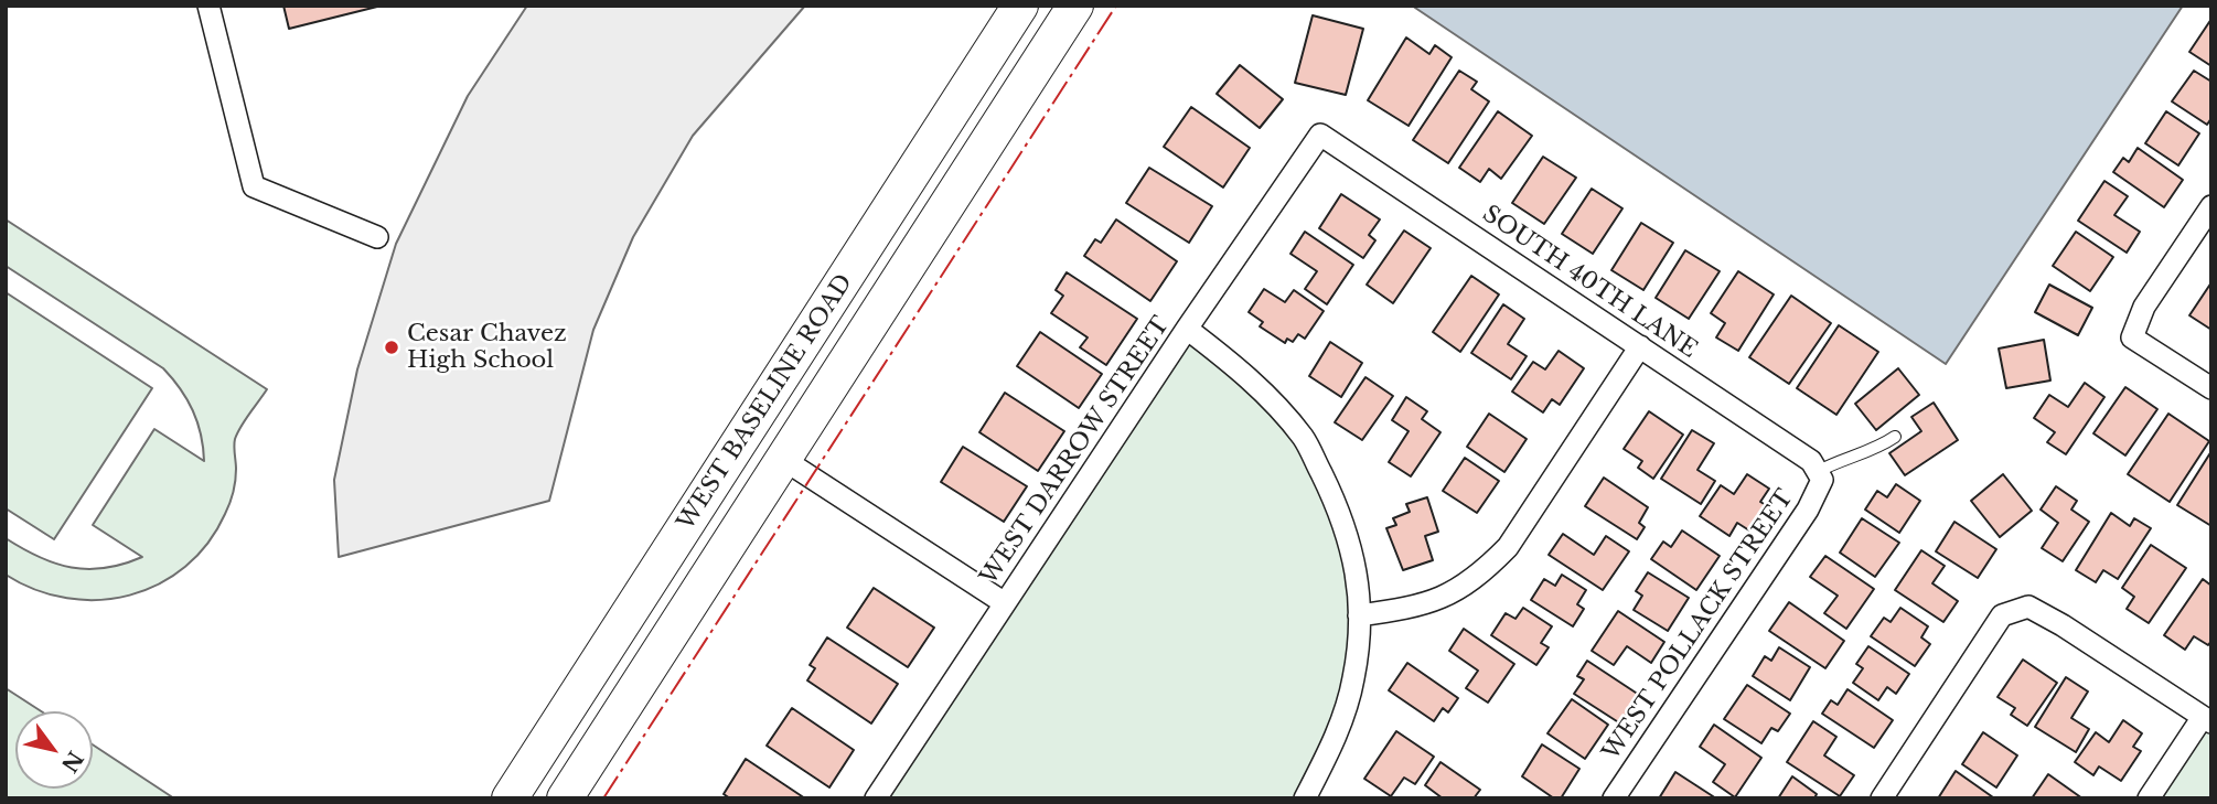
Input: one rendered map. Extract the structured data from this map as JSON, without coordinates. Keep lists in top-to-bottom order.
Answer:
{
  "streets": {
    "main road": ["WEST BASELINE ROAD"],
    "street": ["SOUTH 40TH LANE", "WEST DARROW STREET", "WEST POLLACK STREET"]
  },
  "crossings": [
    ["SOUTH 40TH LANE", "WEST DARROW STREET"],
    ["SOUTH 40TH LANE", "WEST POLLACK STREET"]
  ],
  "places": ["Cesar Chavez High School"],
  "north": "bottom right"
}
